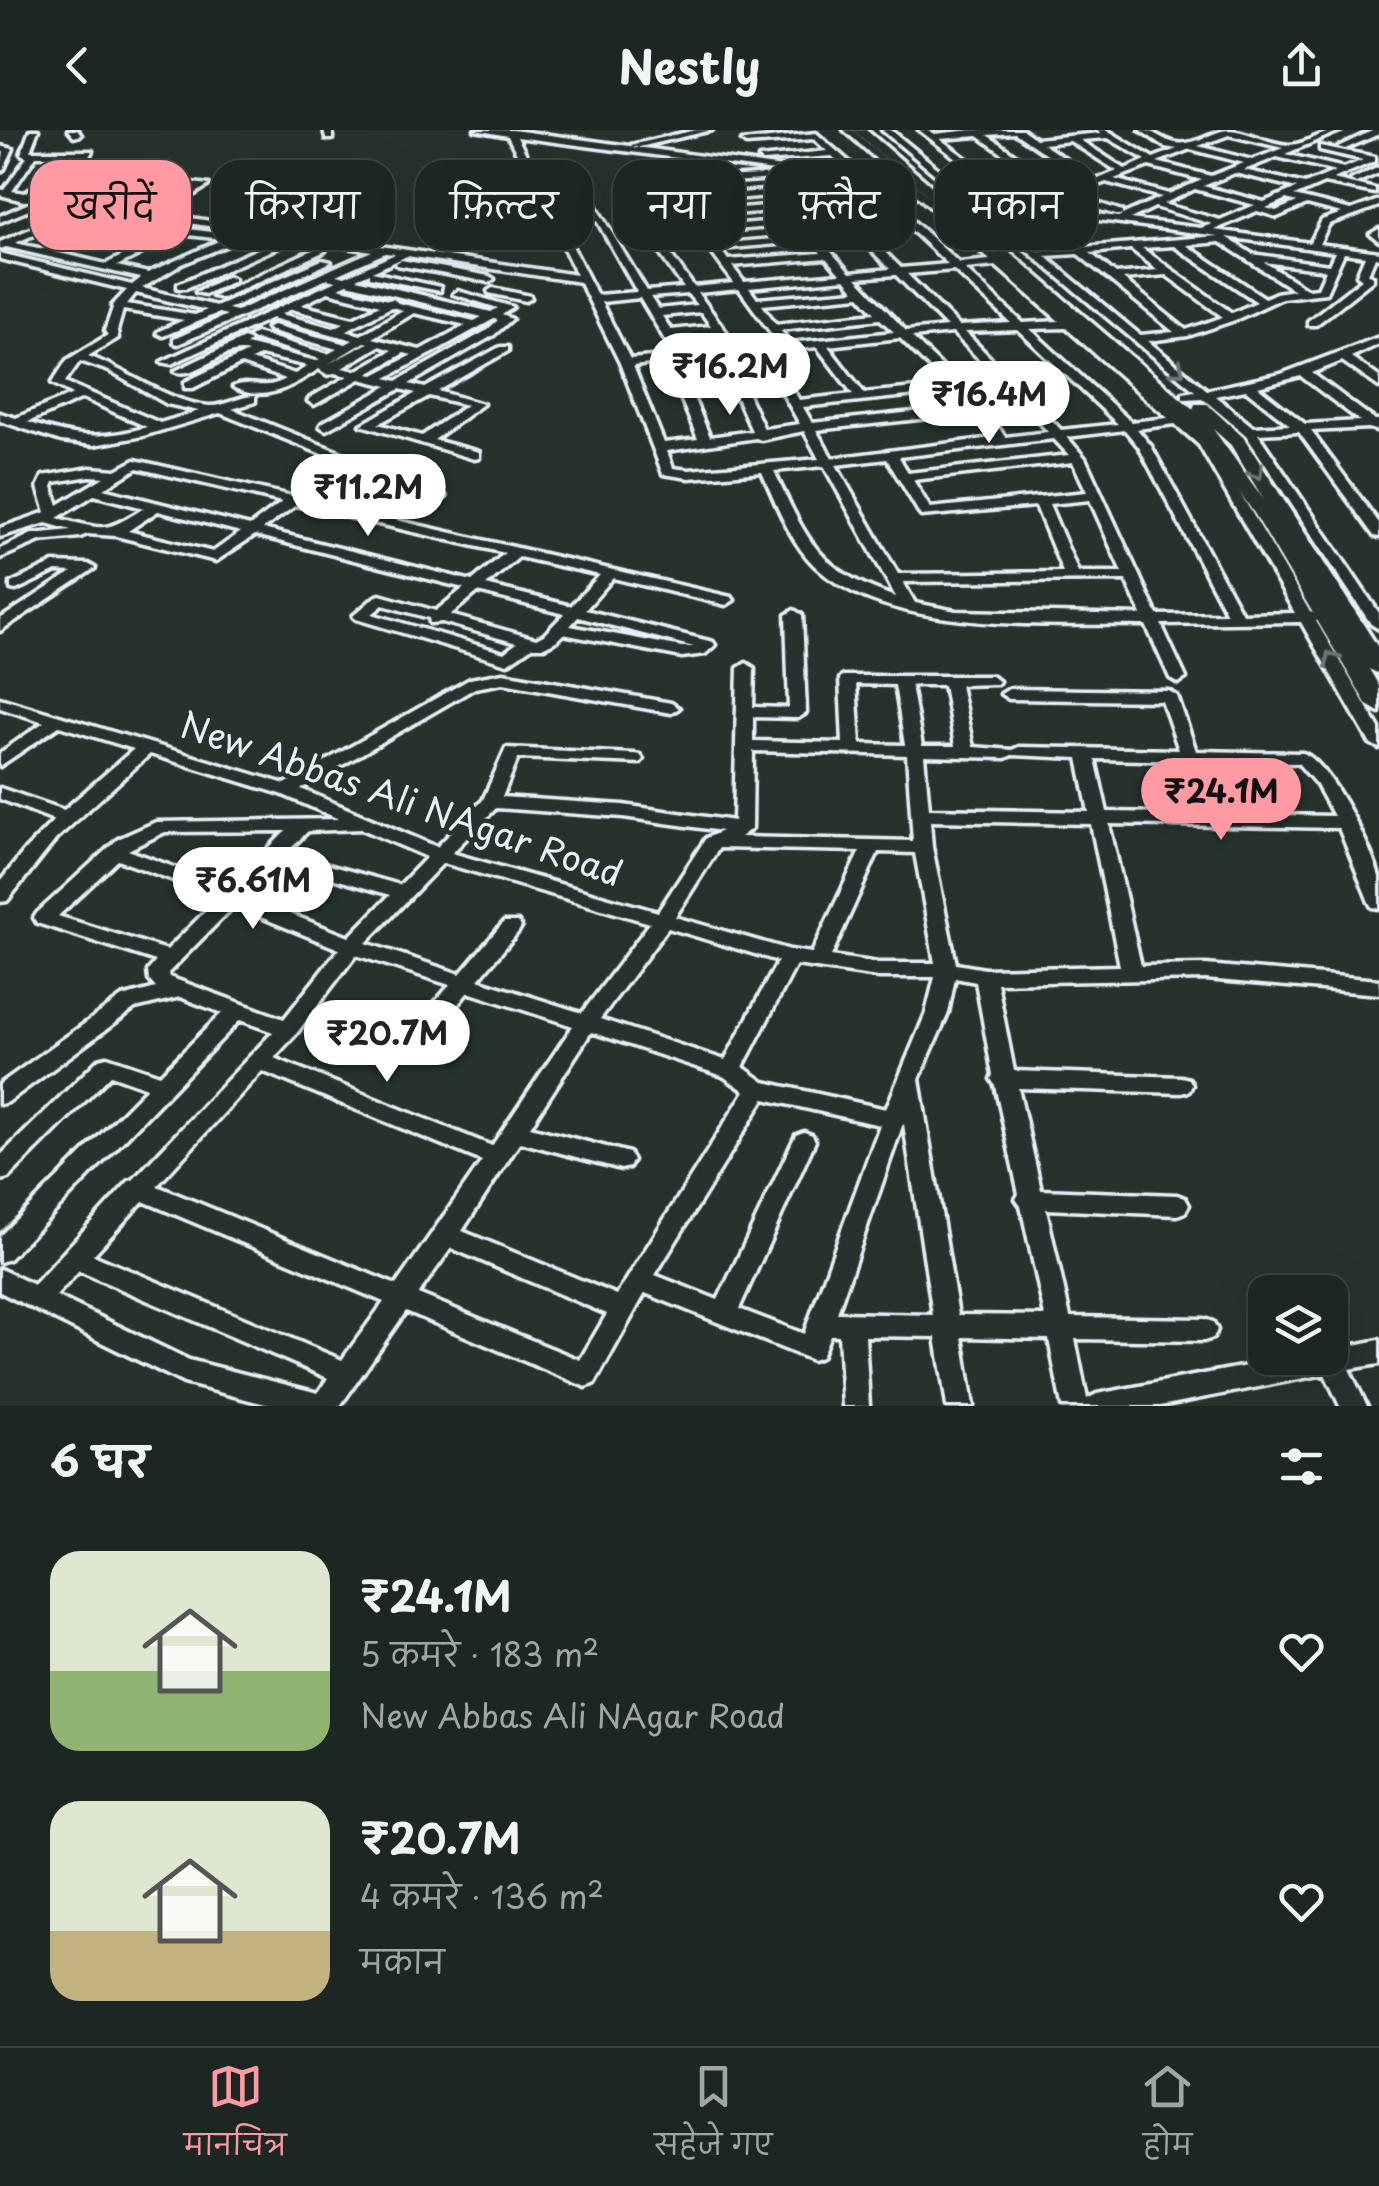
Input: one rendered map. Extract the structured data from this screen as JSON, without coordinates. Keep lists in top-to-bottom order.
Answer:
{
  "streets": {
    "street": ["New Abbas Ali NAgar Road"]
  },
  "page": {
    "header": "Nestly",
    "chip": [
      "खरीदें",
      "किराया",
      "फ़िल्टर",
      "नया",
      "फ़्लैट",
      "मकान"
    ],
    "price": [
      "₹16.2M",
      "₹16.4M",
      "₹11.2M",
      "₹24.1M",
      "₹6.61M",
      "₹20.7M"
    ],
    "heading": "6 घर",
    "list": [
      {
        "name": "₹24.1M",
        "note": "5 कमरे · 183 m² · New Abbas Ali NAgar Road"
      },
      {
        "name": "₹20.7M",
        "note": "4 कमरे · 136 m² · मकान"
      }
    ],
    "tabs": ["मानचित्र", "सहेजे गए", "होम"]
  }
}
